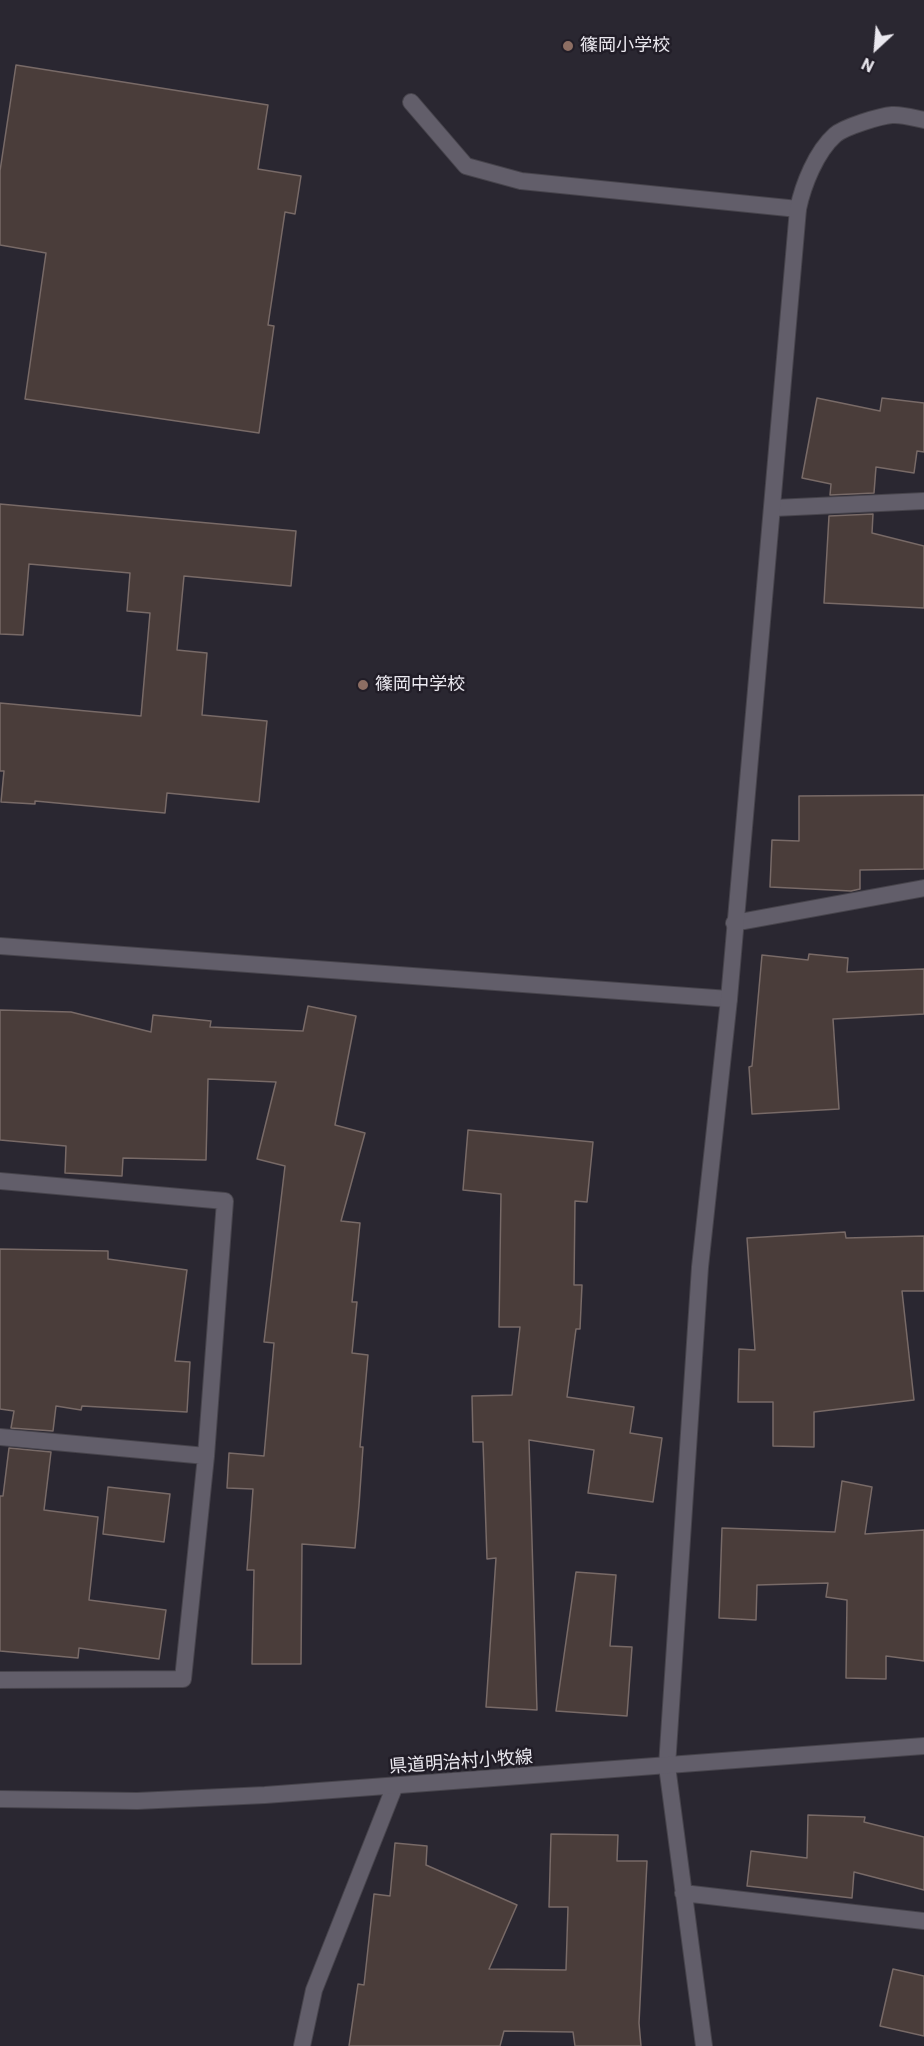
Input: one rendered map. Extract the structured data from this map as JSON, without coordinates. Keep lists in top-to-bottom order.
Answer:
{
  "streets": {
    "street": ["県道明治村小牧線"]
  },
  "places": ["篠岡小学校", "篠岡中学校"],
  "north": "bottom left"
}
